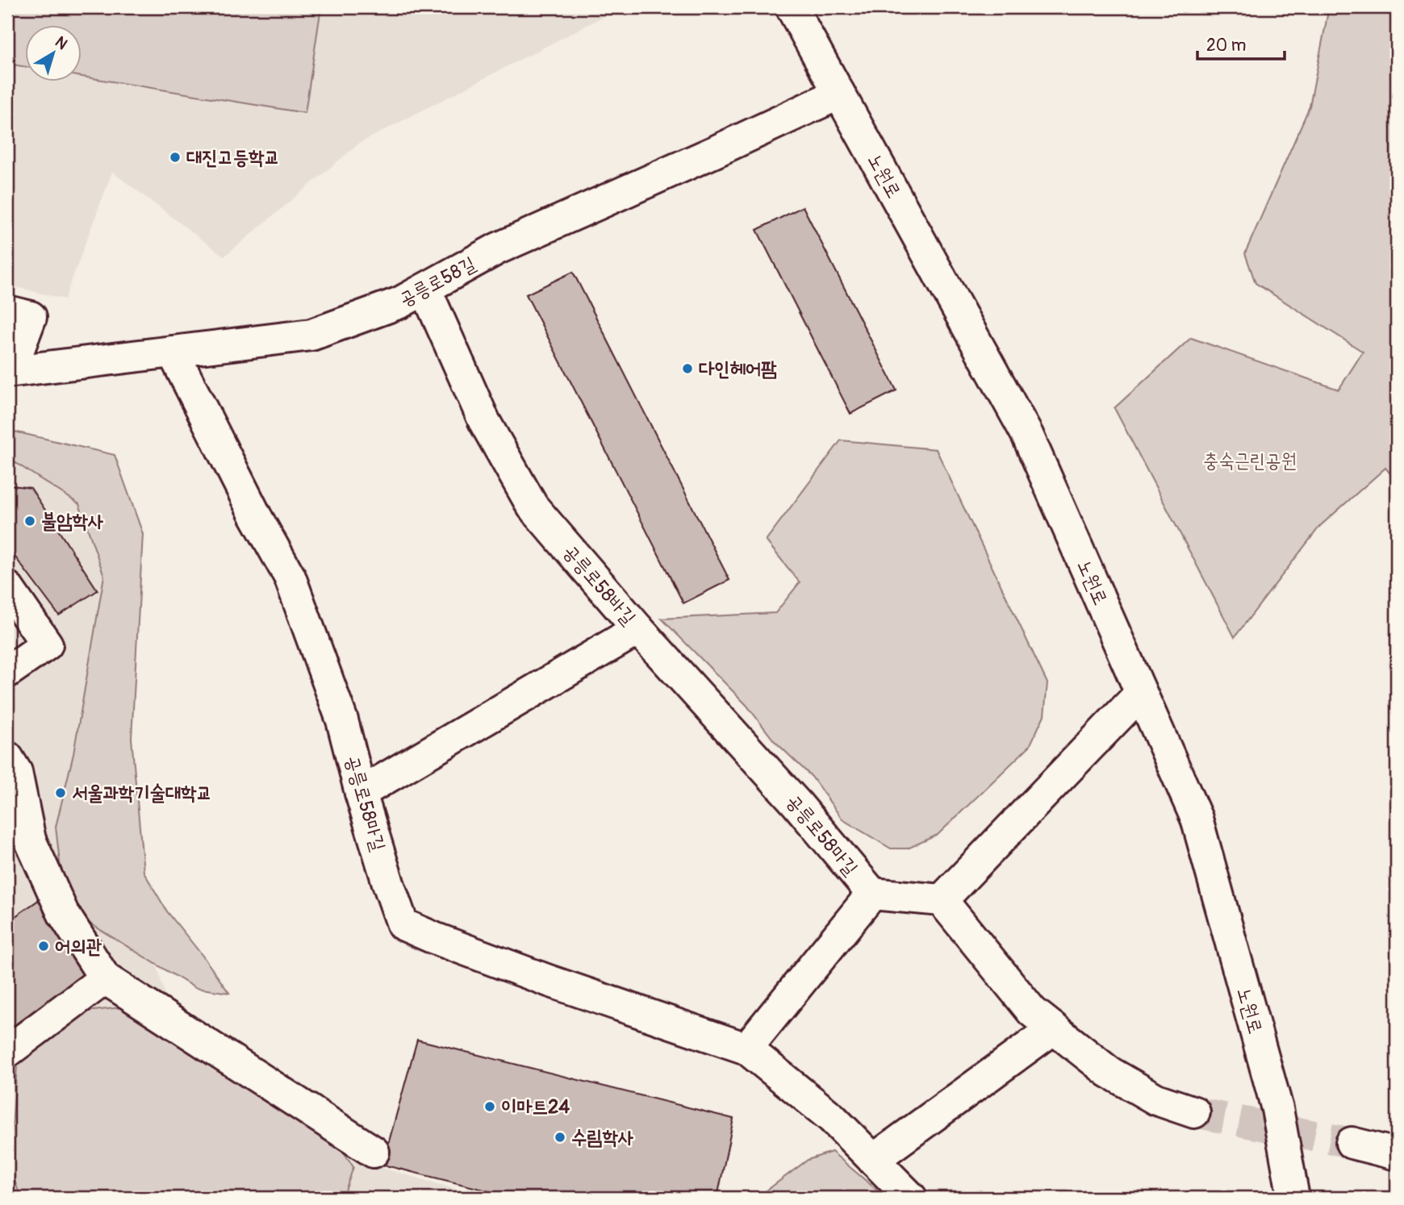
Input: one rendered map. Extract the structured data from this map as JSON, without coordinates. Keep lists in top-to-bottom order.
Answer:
{
  "streets": {
    "street": [
      "노원로",
      "공릉로58길",
      "공릉로58바길",
      "공릉로58마길"
    ]
  },
  "crossings": [
    ["노원로", "공릉로58길"],
    ["공릉로58길", "공릉로58바길"],
    ["공릉로58길", "공릉로58마길"],
    ["공릉로58바길", "공릉로58마길"]
  ],
  "parks": ["충숙근린공원"],
  "places": [
    "대진고등학교",
    "다인헤어팜",
    "불암학사",
    "서울과학기술대학교",
    "어의관",
    "이마트24",
    "수림학사"
  ],
  "scale_bar": "20 m",
  "north": "top right"
}
